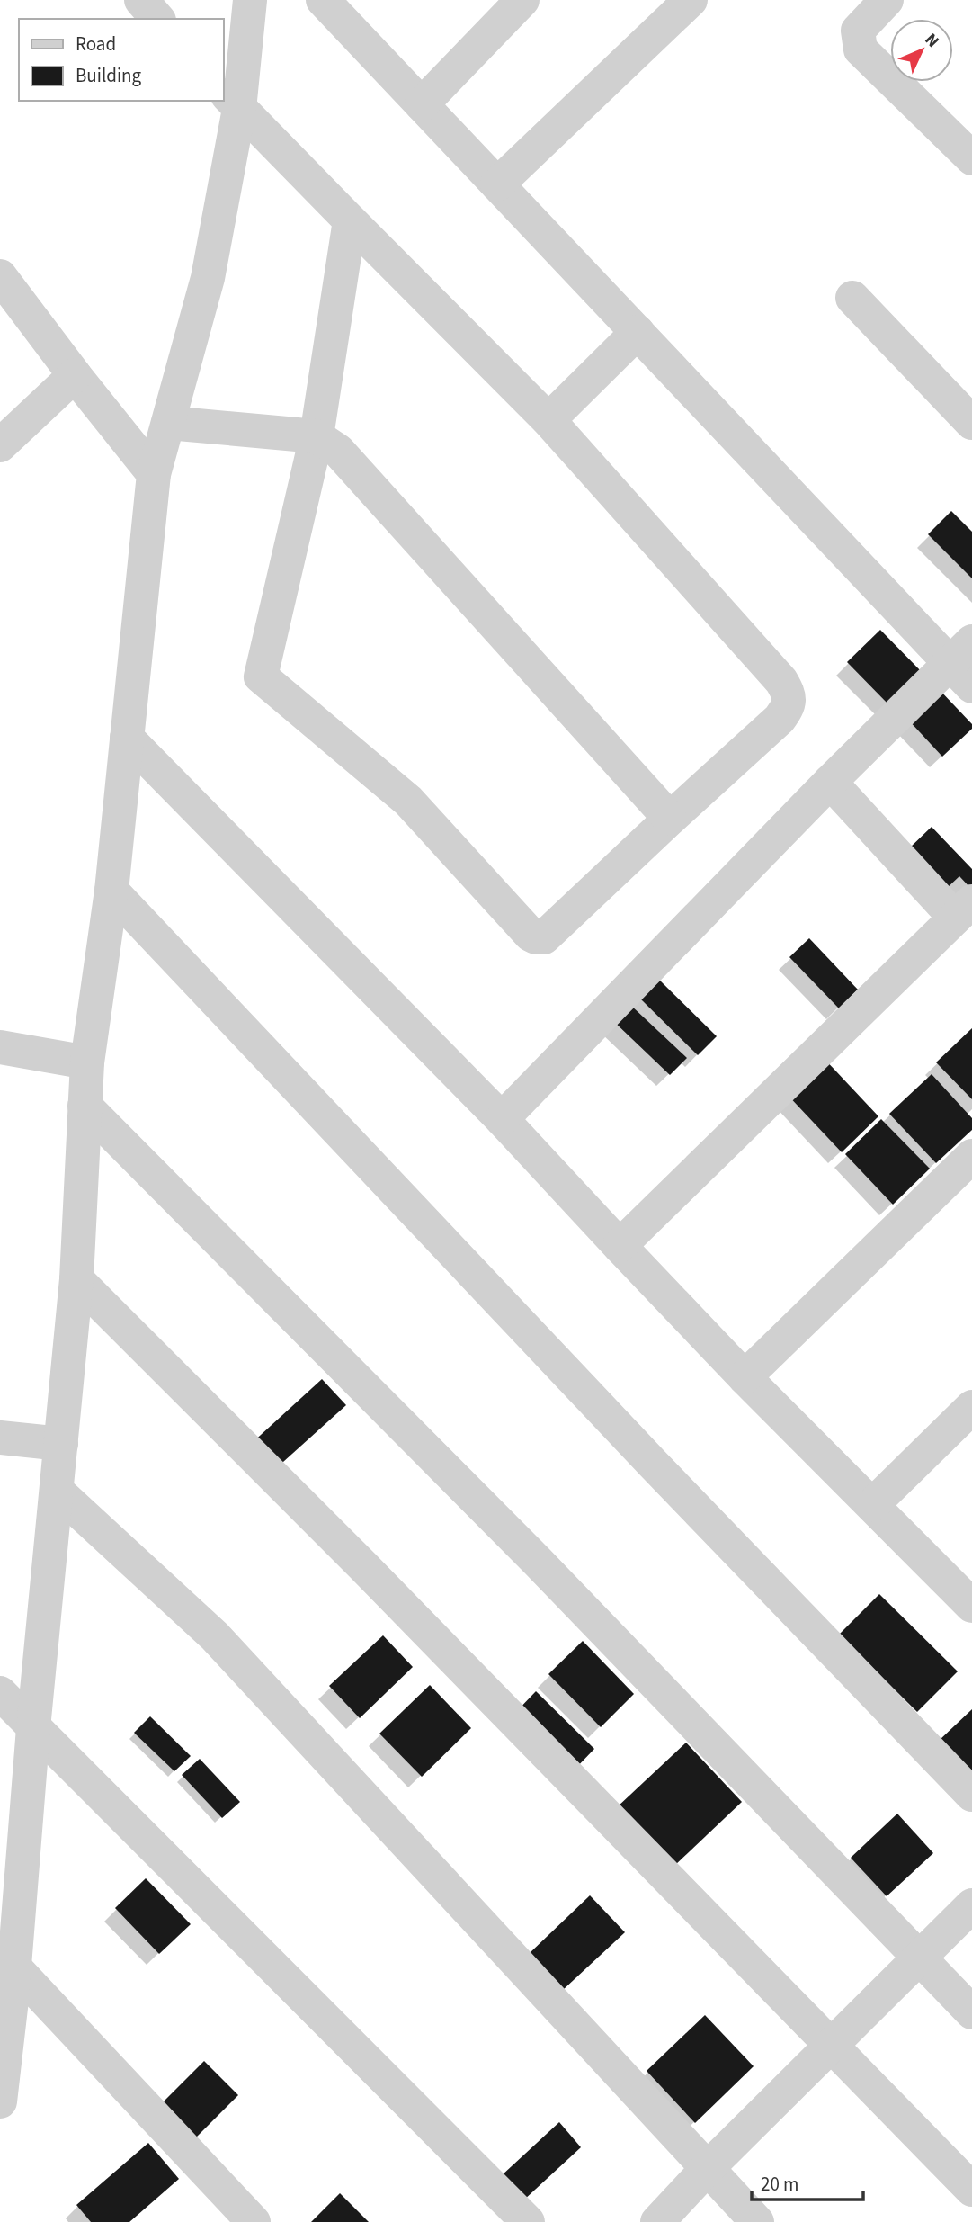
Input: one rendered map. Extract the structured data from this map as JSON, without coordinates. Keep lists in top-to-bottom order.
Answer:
{
  "legend": ["Road", "Building"],
  "scale_bar": "20 m",
  "north": "top right"
}
